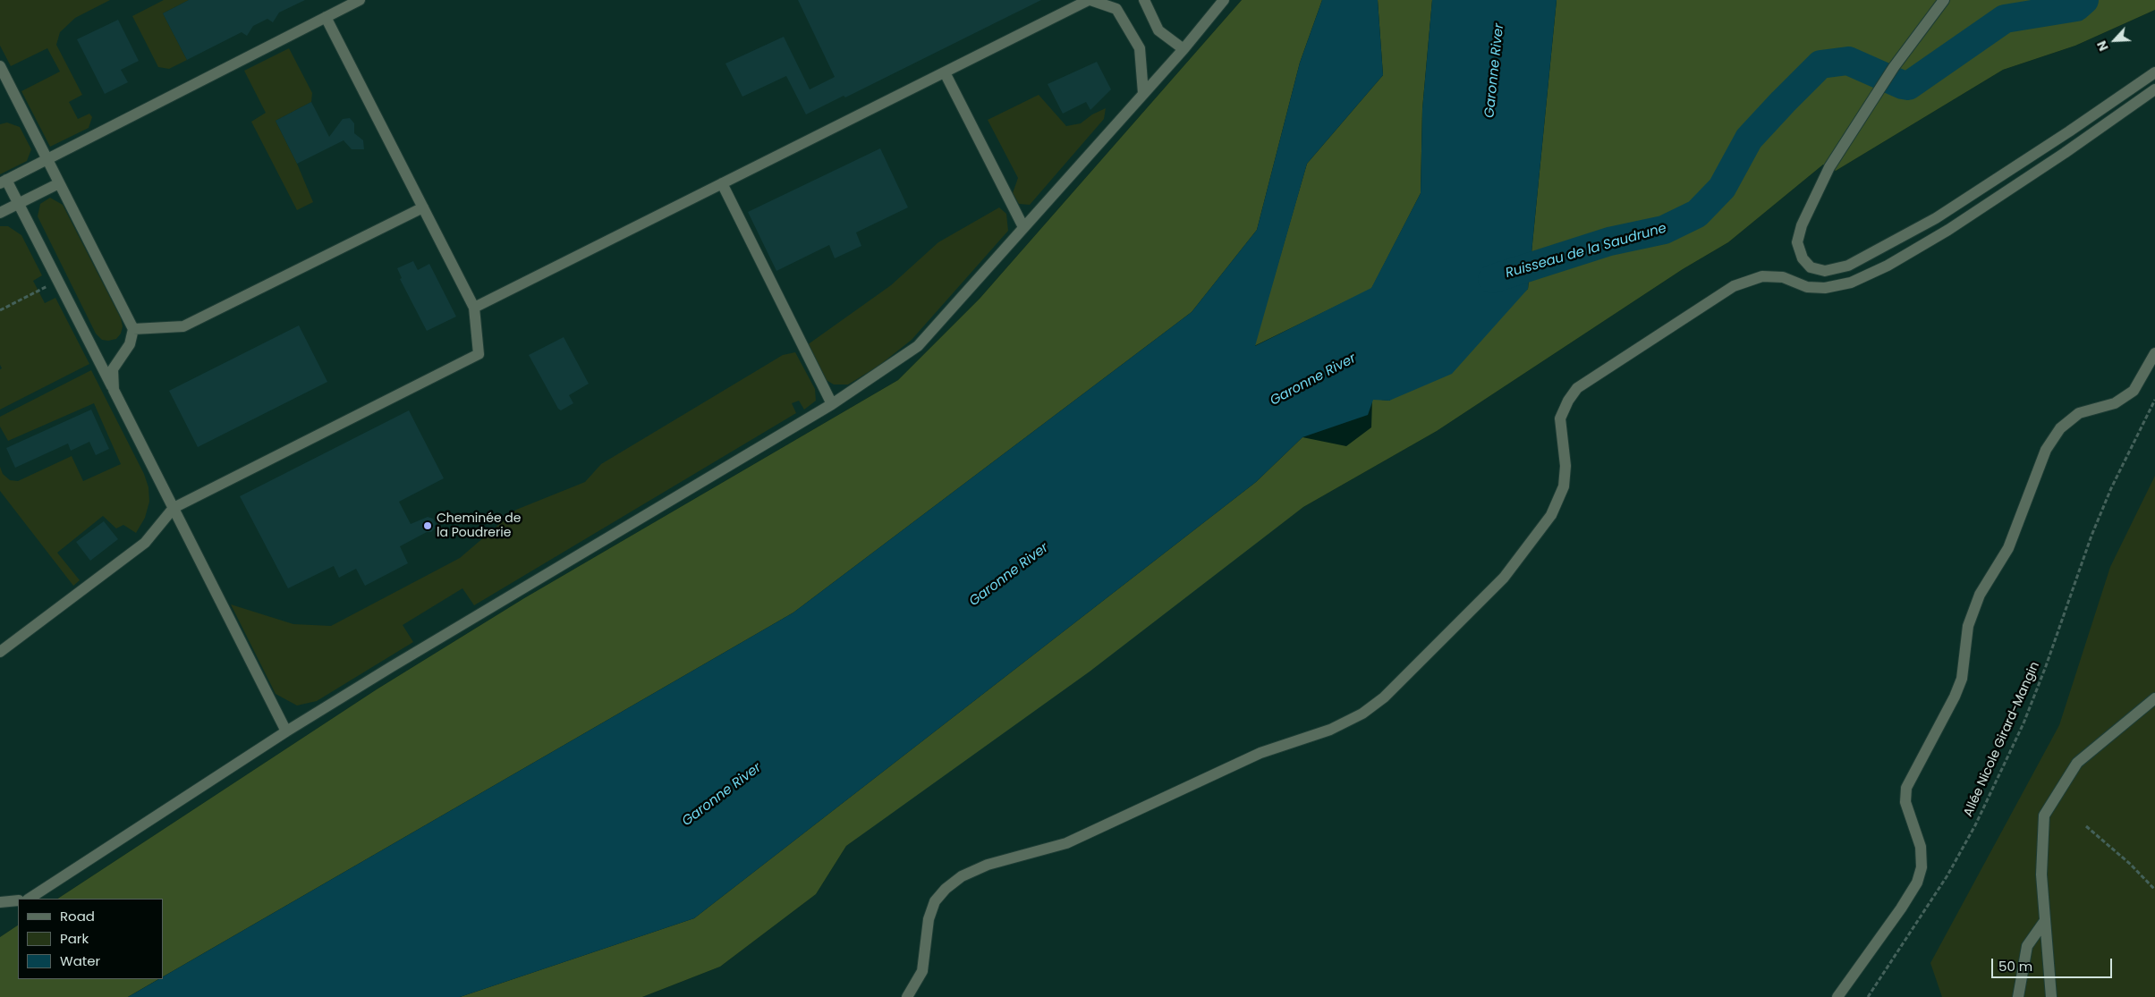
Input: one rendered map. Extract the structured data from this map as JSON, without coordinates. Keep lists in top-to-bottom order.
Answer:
{
  "streets": {
    "path": ["Allée Nicole Girard-Mangin"]
  },
  "water": ["Garonne River", "Ruisseau de la Saudrune"],
  "places": ["Cheminée de la Poudrerie"],
  "legend": ["Road", "Park", "Water"],
  "scale_bar": "50 m",
  "north": "bottom left"
}
